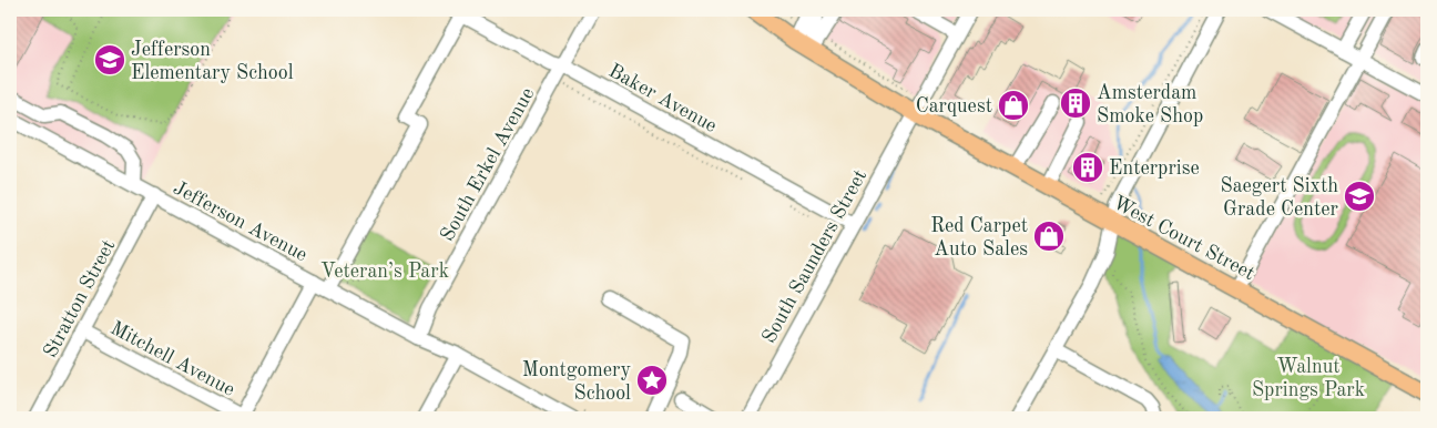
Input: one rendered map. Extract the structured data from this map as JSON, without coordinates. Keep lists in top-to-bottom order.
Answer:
{
  "streets": {
    "main road": ["West Court Street"],
    "street": [
      "Baker Avenue",
      "South Erkel Avenue",
      "Jefferson Avenue",
      "South Saunders Street",
      "Stratton Street",
      "Mitchell Avenue"
    ]
  },
  "crossings": [
    ["Baker Avenue", "South Erkel Avenue"],
    ["Baker Avenue", "South Saunders Street"],
    ["South Erkel Avenue", "Jefferson Avenue"],
    ["Jefferson Avenue", "Stratton Street"],
    ["West Court Street", "South Saunders Street"],
    ["Stratton Street", "Mitchell Avenue"]
  ],
  "parks": ["Veteran’s Park", "Walnut Springs Park"],
  "places": {
    "school or university": ["Jefferson Elementary School", "Saegert Sixth Grade Center"],
    "building": ["Amsterdam Smoke Shop", "Enterprise"],
    "shop": ["Carquest", "Red Carpet Auto Sales"],
    "place": ["Montgomery School"]
  }
}
